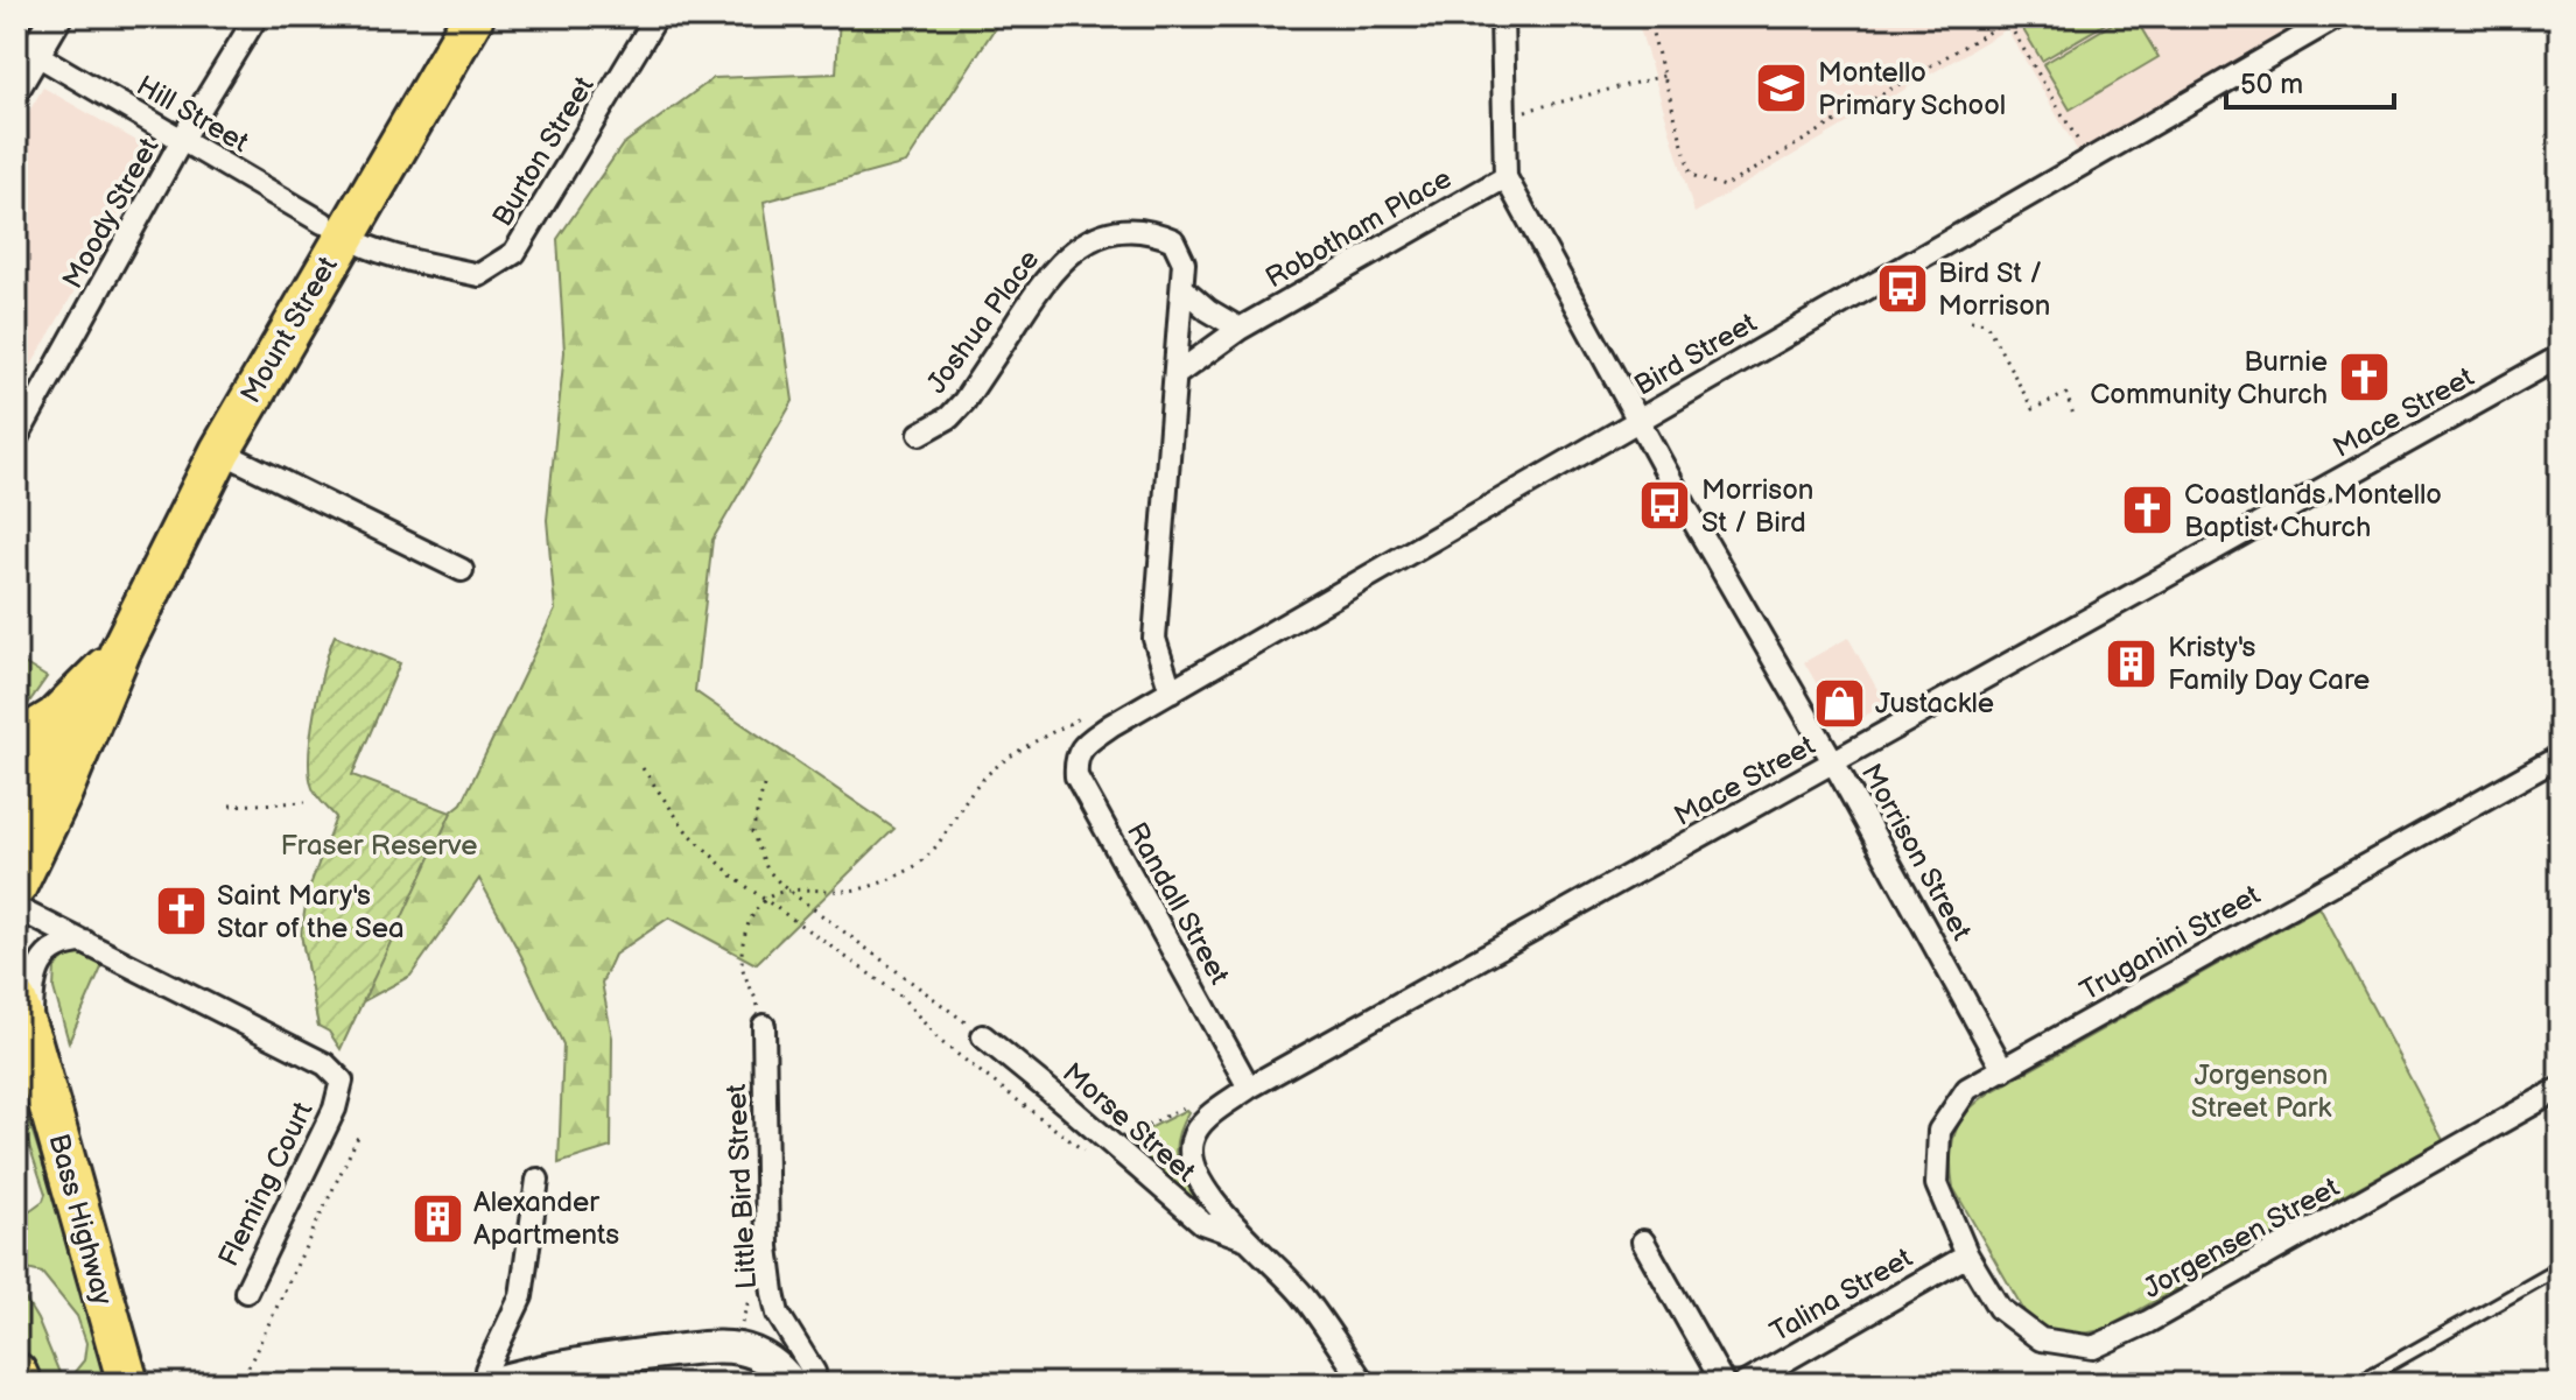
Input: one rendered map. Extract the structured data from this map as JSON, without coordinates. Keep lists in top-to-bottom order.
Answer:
{
  "streets": {
    "highway": ["Mount Street", "Bass Highway"],
    "street": [
      "Hill Street",
      "Burton Street",
      "Moody Street",
      "Robotham Place",
      "Joshua Place",
      "Bird Street",
      "Mace Street",
      "Morrison Street",
      "Randall Street",
      "Truganini Street",
      "Morse Street",
      "Fleming Court",
      "Little Bird Street",
      "Jorgensen Street",
      "Talina Street"
    ]
  },
  "crossings": [
    ["Hill Street", "Burton Street"],
    ["Hill Street", "Moody Street"],
    ["Hill Street", "Mount Street"],
    ["Burton Street", "Mount Street"],
    ["Robotham Place", "Joshua Place"],
    ["Robotham Place", "Morrison Street"],
    ["Joshua Place", "Bird Street"],
    ["Bird Street", "Morrison Street"],
    ["Bird Street", "Randall Street"],
    ["Mace Street", "Morrison Street"],
    ["Mace Street", "Randall Street"],
    ["Mace Street", "Morse Street"],
    ["Morrison Street", "Truganini Street"],
    ["Truganini Street", "Jorgensen Street"],
    ["Truganini Street", "Talina Street"],
    ["Jorgensen Street", "Talina Street"]
  ],
  "parks": ["Fraser Reserve", "Jorgenson Street Park"],
  "places": {
    "school or university": ["Montello Primary School"],
    "bus stop": ["Bird St / Morrison", "Morrison St / Bird"],
    "church": ["Burnie Community Church", "Coastlands Montello Baptist Church", "Saint Mary's Star of the Sea"],
    "building": ["Kristy's Family Day Care", "Alexander Apartments"],
    "shop": ["Justackle"]
  },
  "scale_bar": "50 m"
}
